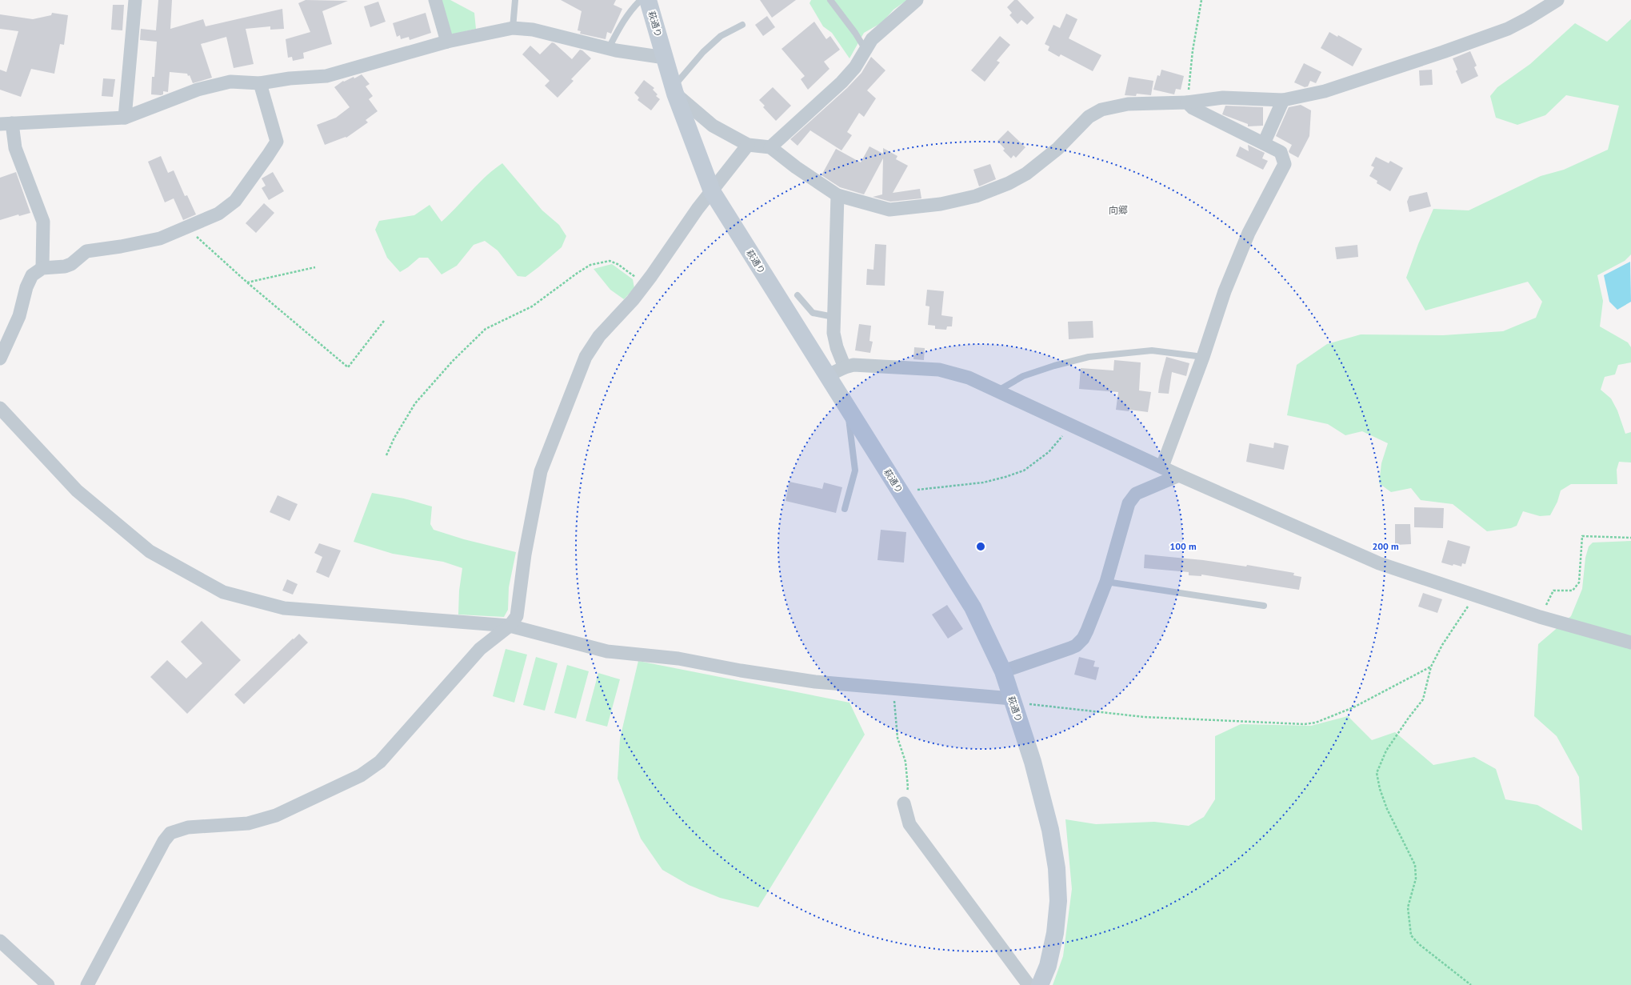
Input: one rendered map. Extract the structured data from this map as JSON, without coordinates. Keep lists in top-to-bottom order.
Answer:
{
  "streets": {
    "street": ["萩通り"]
  },
  "districts": ["向郷"],
  "rings": ["100 m", "200 m"]
}
